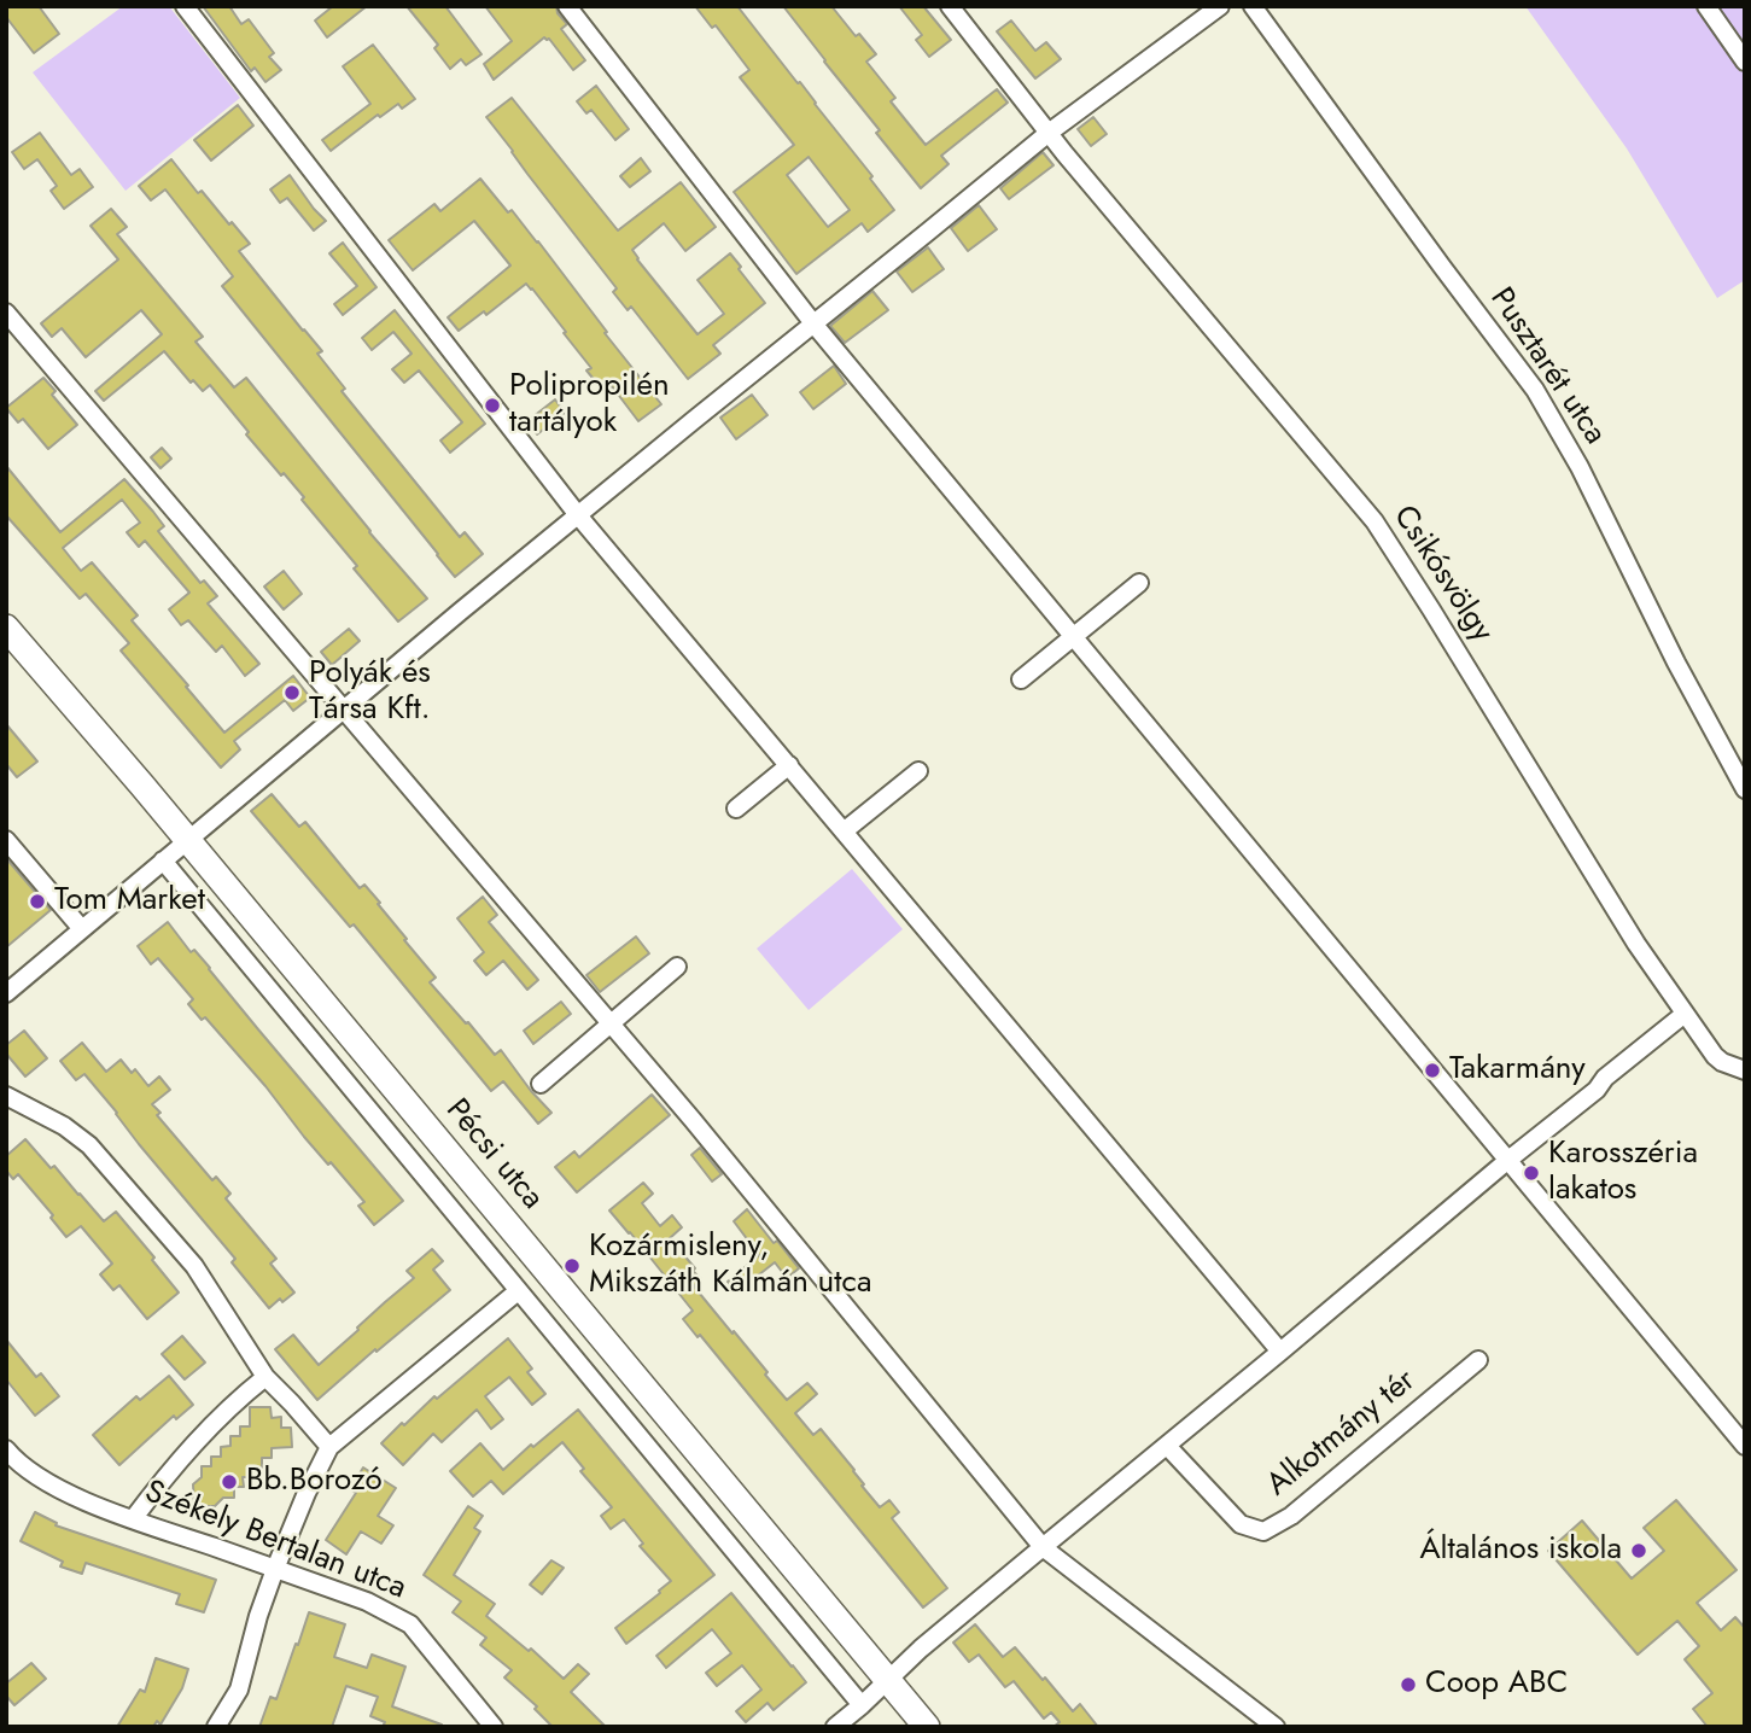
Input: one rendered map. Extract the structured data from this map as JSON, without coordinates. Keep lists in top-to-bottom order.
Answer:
{
  "streets": {
    "main road": ["Pécsi utca"],
    "street": [
      "Pusztarét utca",
      "Csikósvölgy",
      "Alkotmány tér",
      "Székely Bertalan utca"
    ]
  },
  "places": [
    "Polipropilén tartályok",
    "Polyák és Társa Kft.",
    "Tom Market",
    "Takarmány",
    "Karosszéria lakatos",
    "Kozármisleny, Mikszáth Kálmán utca",
    "Bb.Borozó",
    "Általános iskola",
    "Coop ABC"
  ]
}
